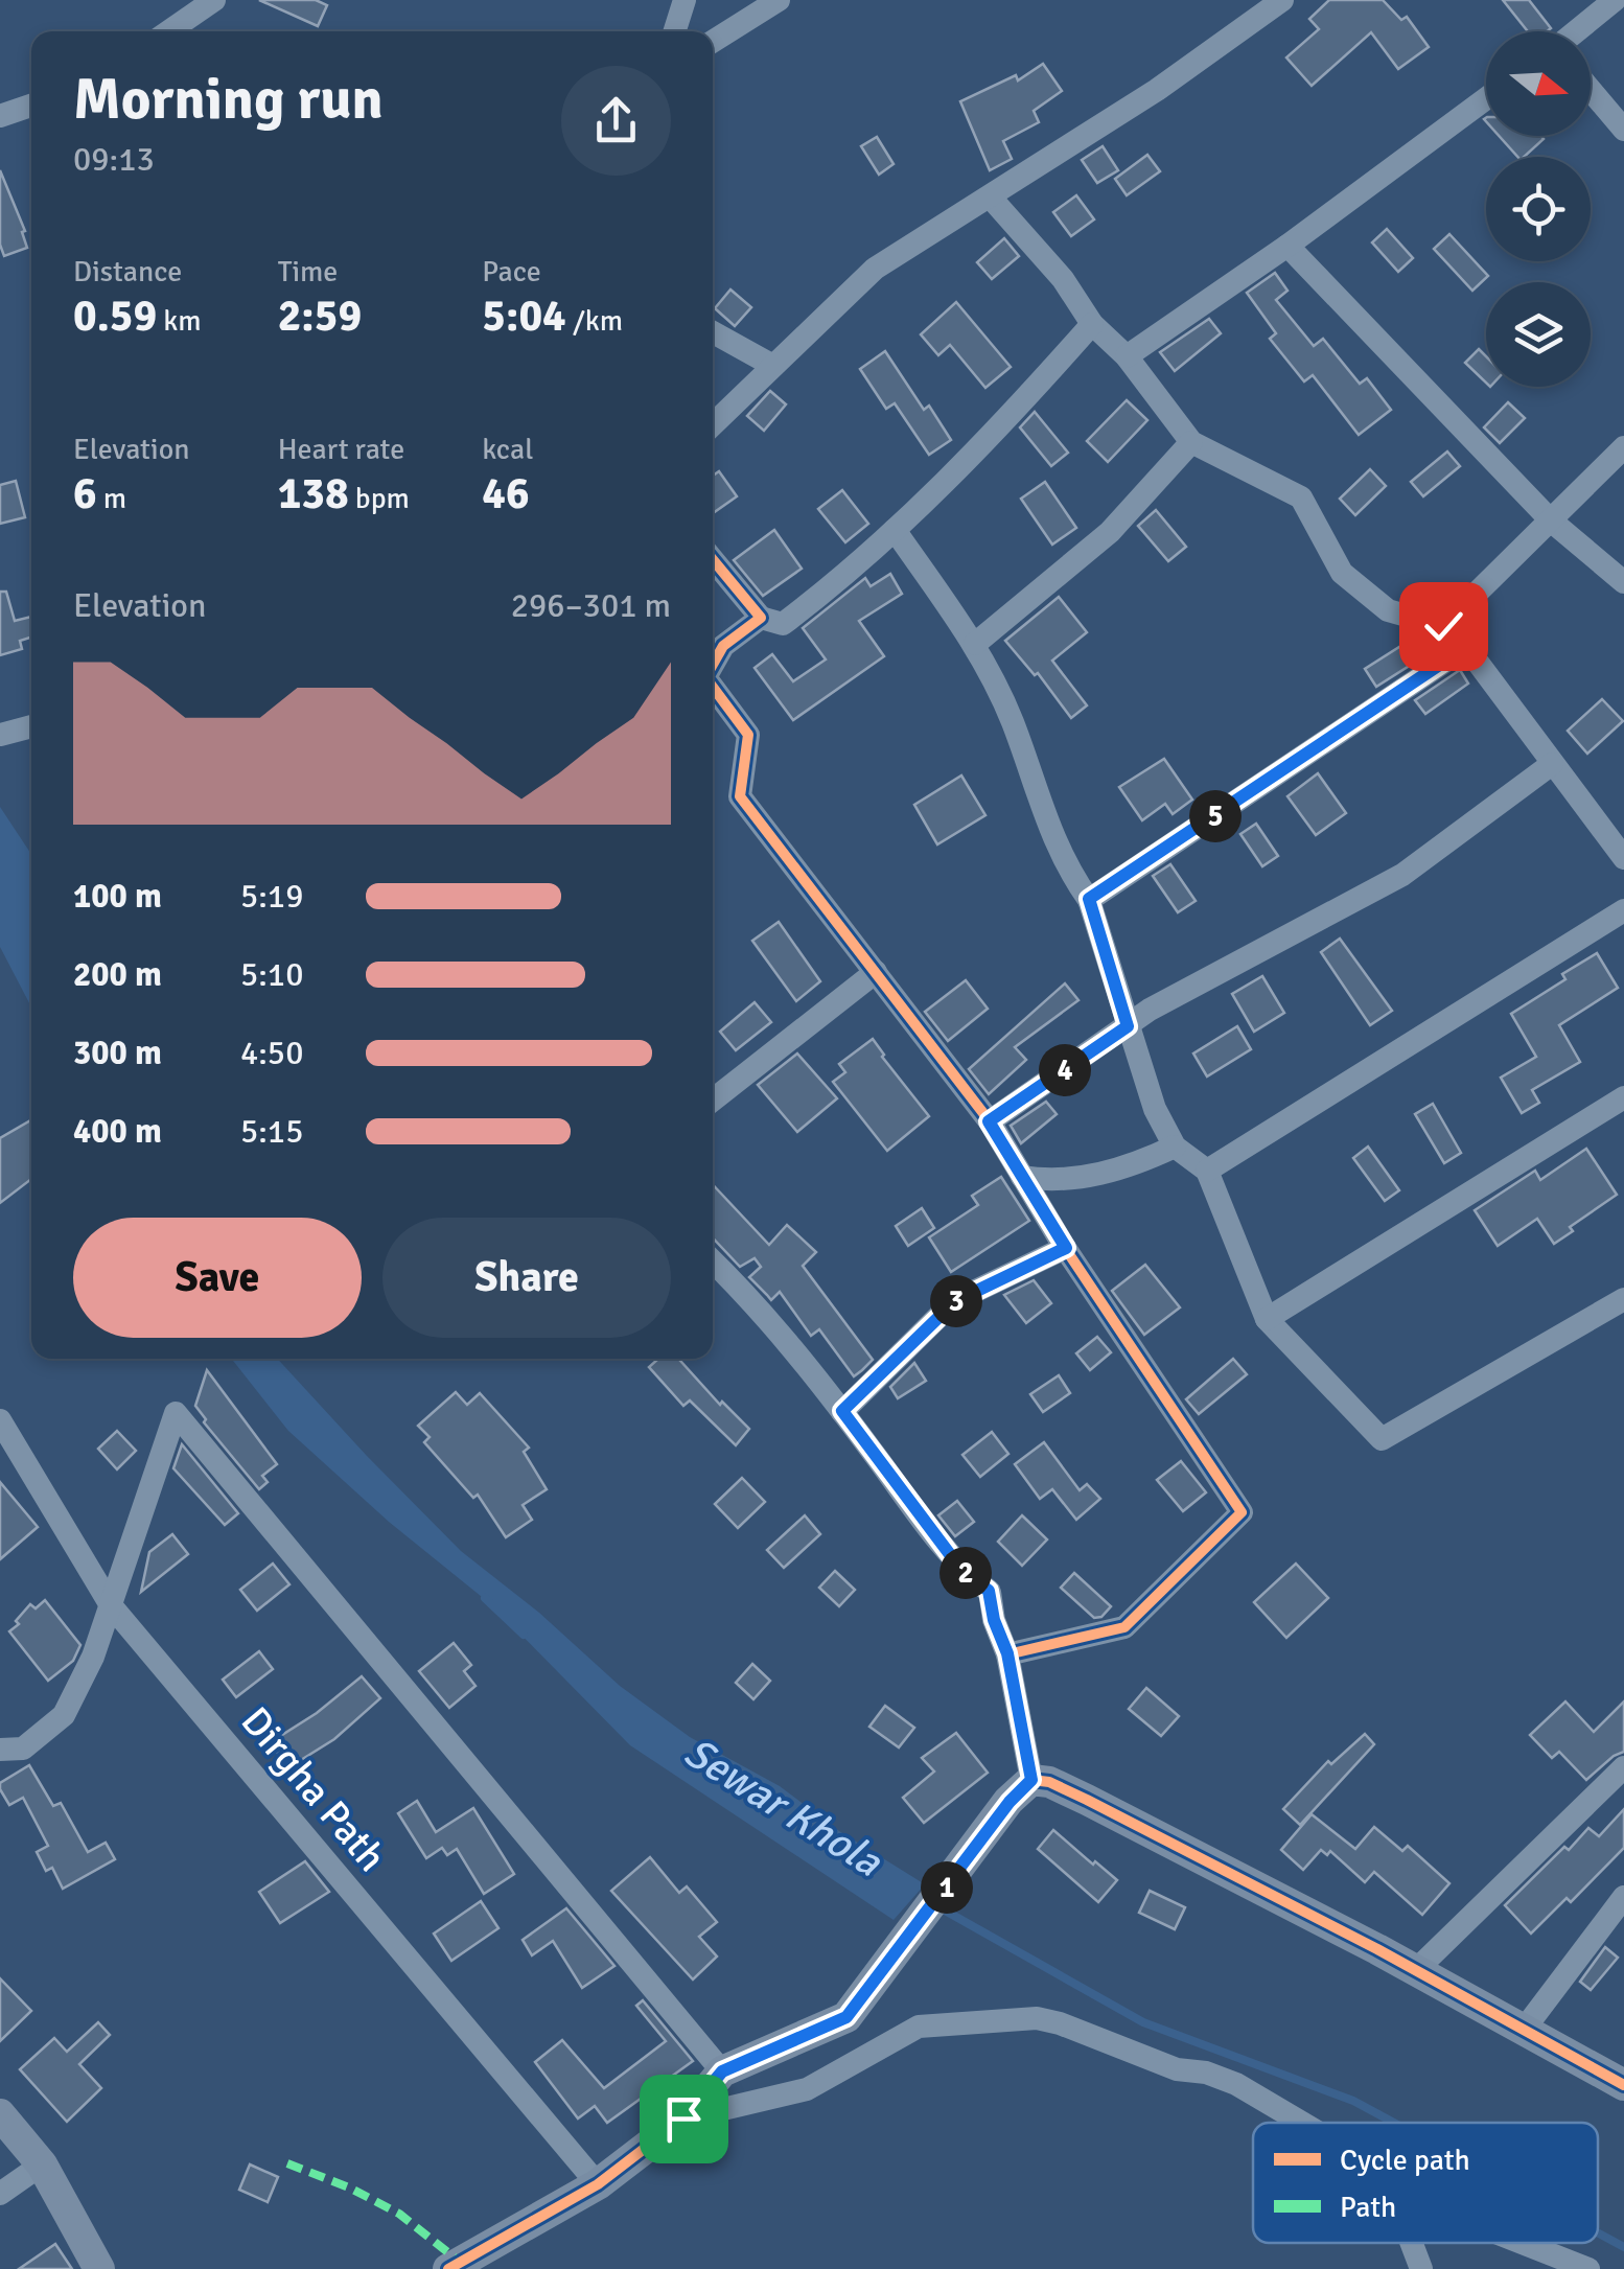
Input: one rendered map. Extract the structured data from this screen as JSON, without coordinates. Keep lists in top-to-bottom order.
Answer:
{
  "streets": {
    "street": ["Dirgha Path"]
  },
  "water": ["Sewar Khola"],
  "legend": ["Cycle path", "Path"],
  "north": "right",
  "page": {
    "heading": ["Morning run", "09:13"],
    "stats": [
      ["Distance", "0.59 km"],
      ["Time", "2:59"],
      ["Pace", "5:04 /km"],
      ["Elevation", "6 m"],
      ["Heart rate", "138 bpm"],
      ["kcal", "46"]
    ],
    "chart": ["Elevation", "296–301 m"],
    "pins": [
      "5",
      "4",
      "3",
      "2",
      "1"
    ],
    "list": [
      {
        "name": "100 m",
        "note": "5:19"
      },
      {
        "name": "200 m",
        "note": "5:10"
      },
      {
        "name": "300 m",
        "note": "4:50"
      },
      {
        "name": "400 m",
        "note": "5:15"
      }
    ],
    "buttons": ["Save", "Share"]
  }
}
